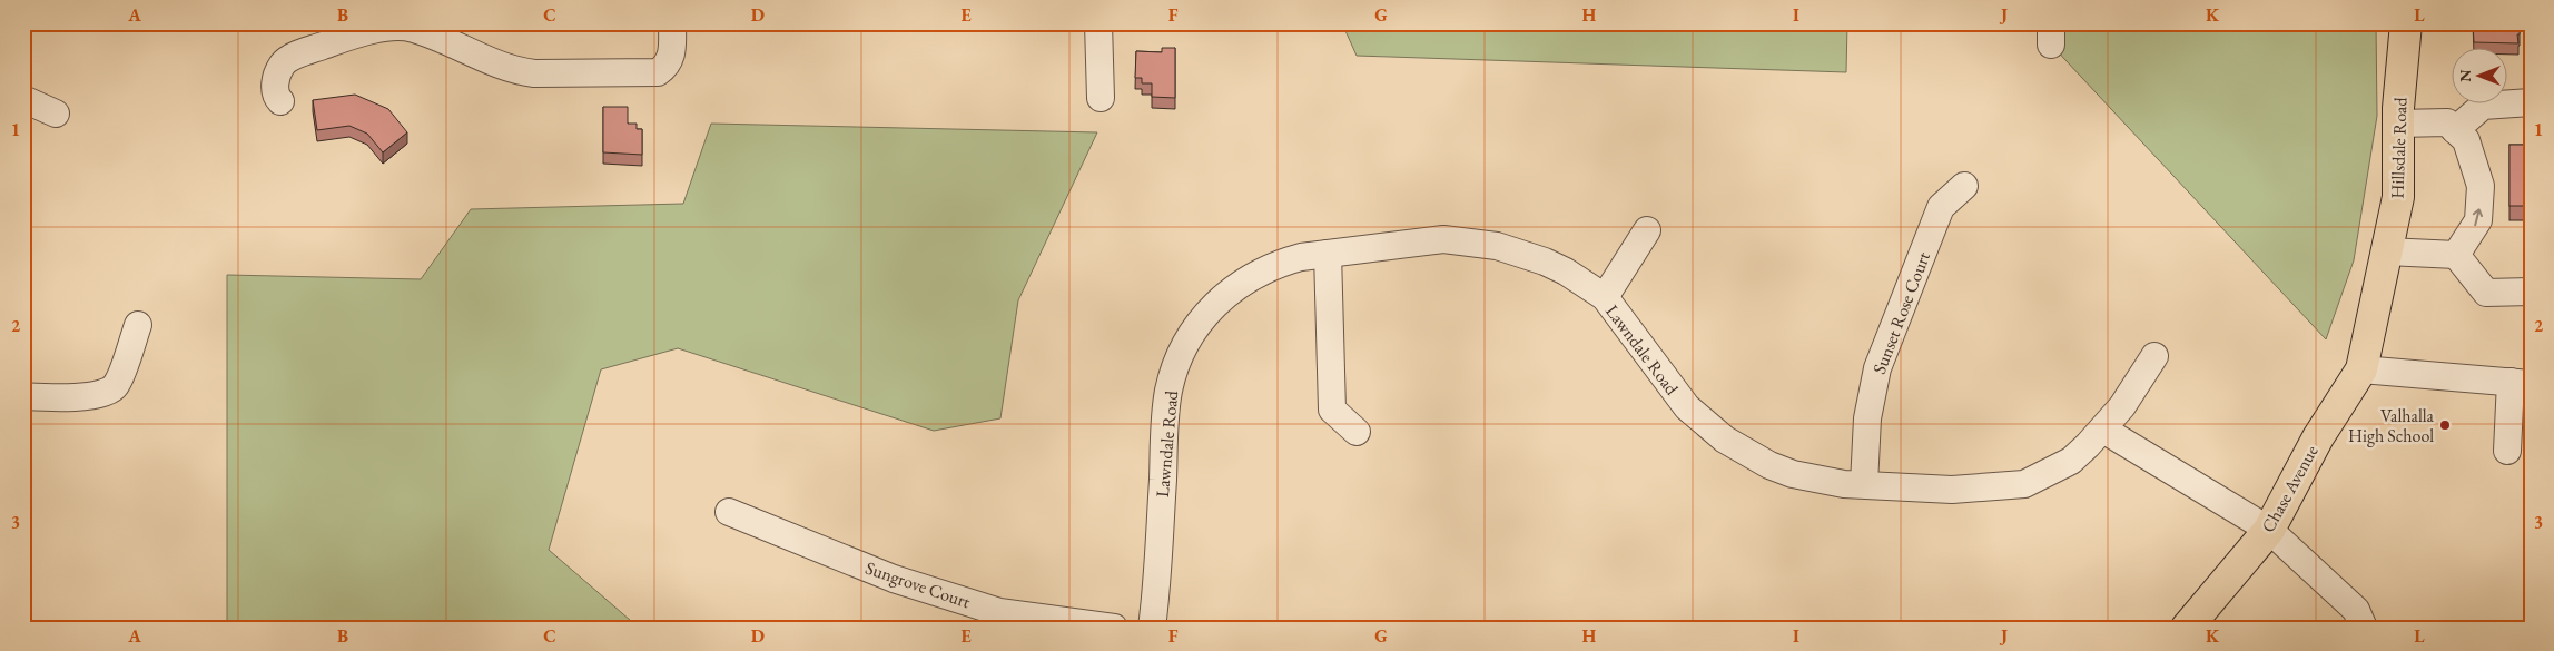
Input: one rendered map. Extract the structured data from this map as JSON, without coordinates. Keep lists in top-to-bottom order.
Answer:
{
  "streets": {
    "main road": ["Hillsdale Road", "Chase Avenue"],
    "street": ["Sunset Rose Court", "Lawndale Road", "Sungrove Court"]
  },
  "crossings": [
    ["Hillsdale Road", "Chase Avenue"],
    ["Sunset Rose Court", "Lawndale Road"]
  ],
  "places": ["Valhalla High School"],
  "north": "left",
  "grid": {
    "columns": [
      "A",
      "B",
      "C",
      "D",
      "E",
      "F",
      "G",
      "H",
      "I",
      "J",
      "K",
      "L"
    ],
    "rows": ["1", "2", "3"]
  }
}
